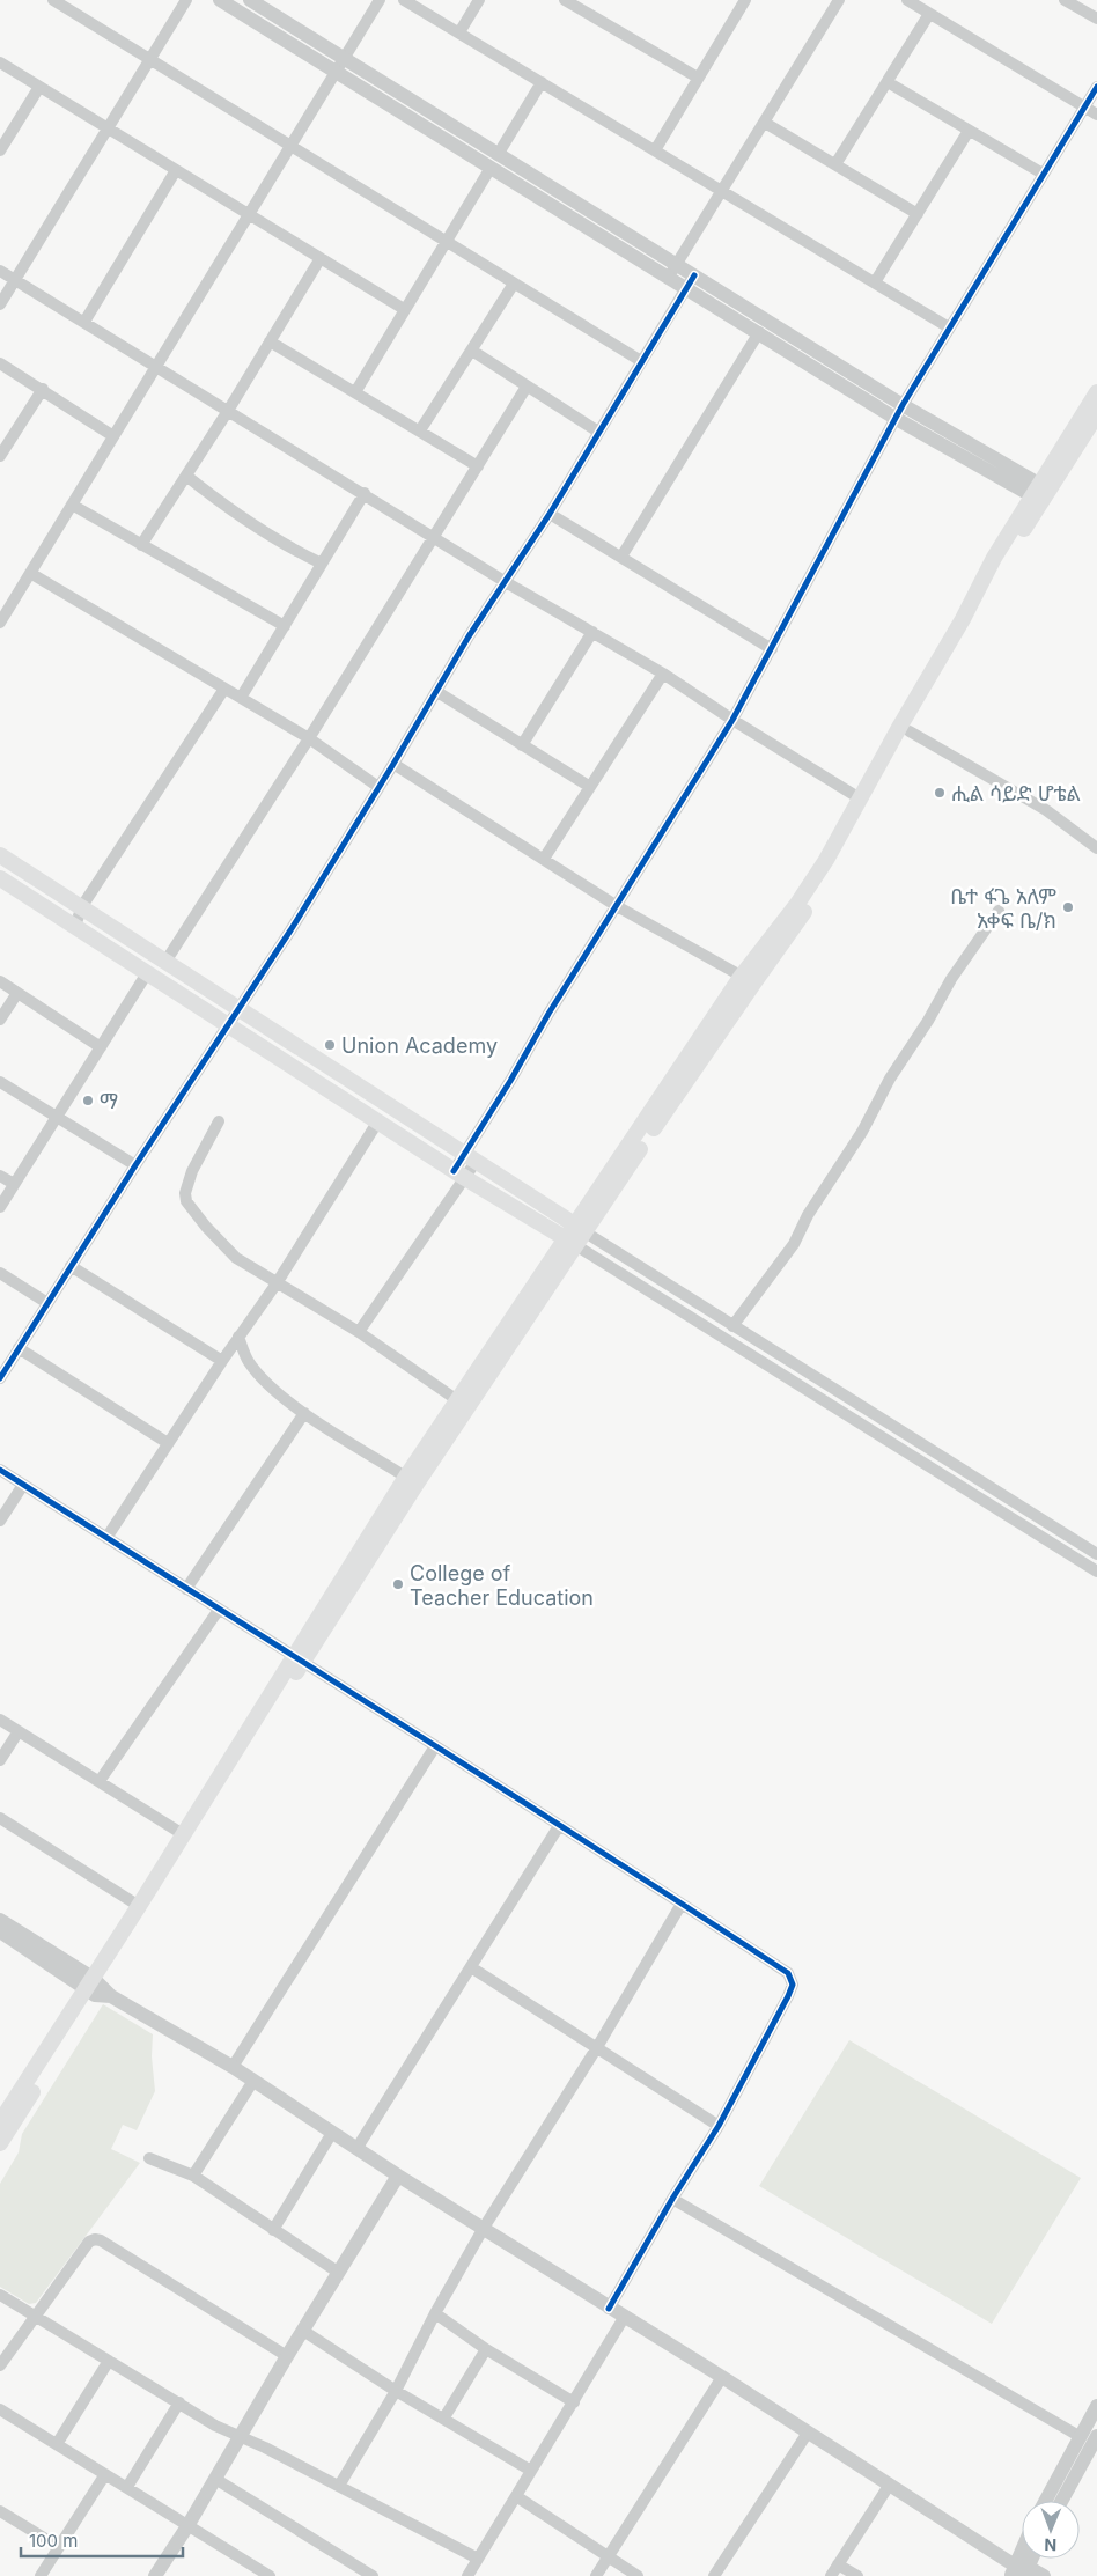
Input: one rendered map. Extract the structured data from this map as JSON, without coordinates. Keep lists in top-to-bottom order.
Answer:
{
  "places": [
    "ሒል ሳይድ ሆቴል",
    "ቤተ ፋጌ አለም አቀፍ ቤ/ክ",
    "Union Academy",
    "ማ",
    "College of Teacher Education"
  ],
  "scale_bar": "100 m",
  "north": "bottom"
}
